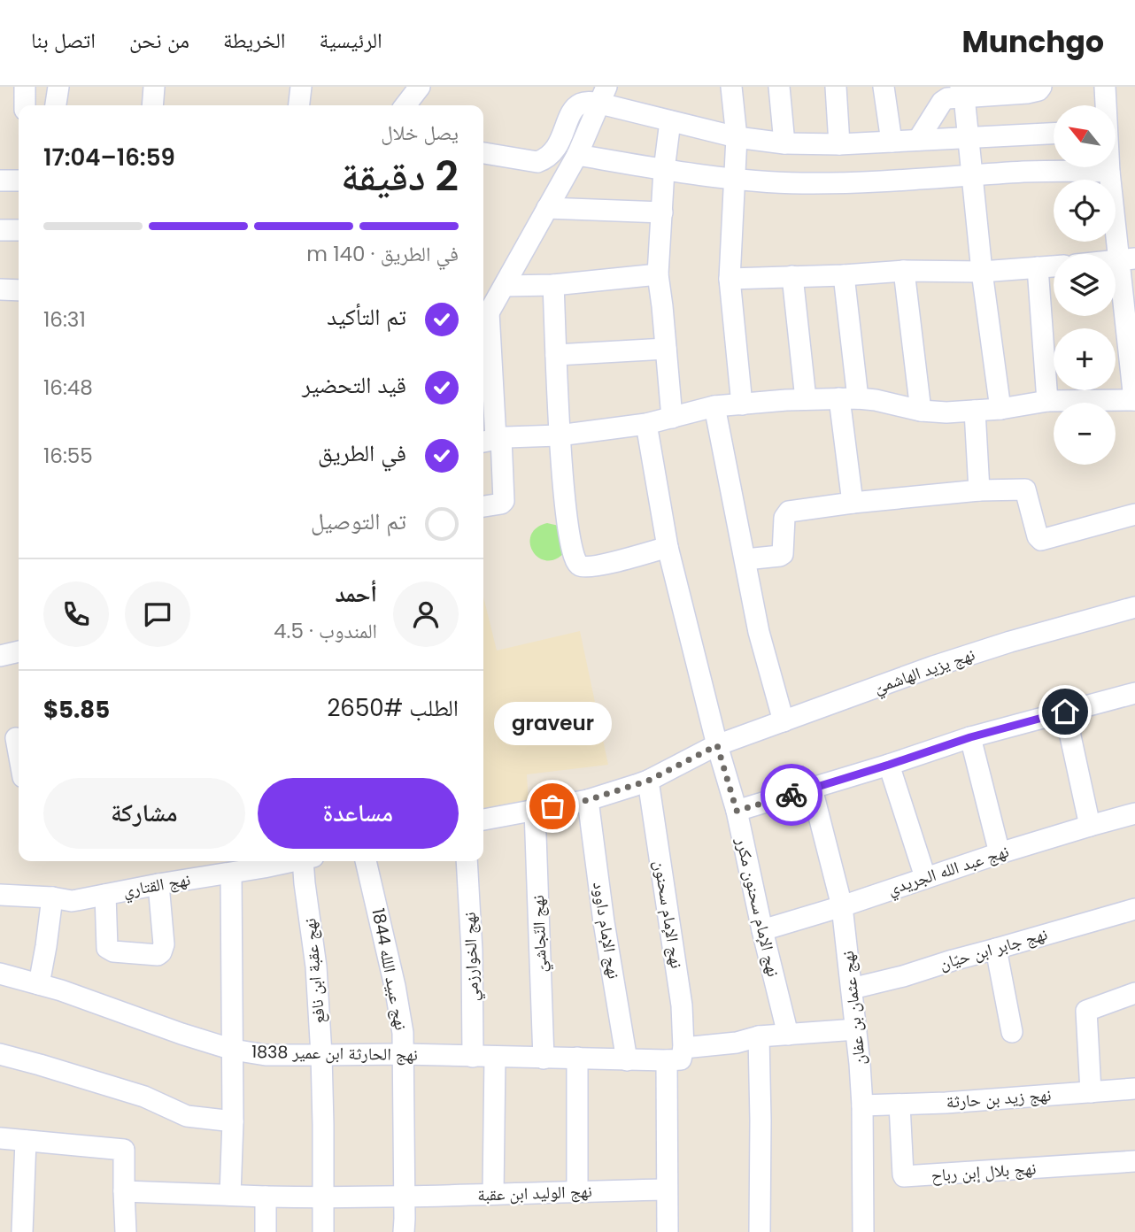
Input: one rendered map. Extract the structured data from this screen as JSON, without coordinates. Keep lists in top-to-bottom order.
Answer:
{
  "streets": {
    "street": [
      "نهج يزيد الهاشميّ",
      "نهج عبد الله الجريدي",
      "نهج القتاري",
      "نهج الإمام سحنون مكرر",
      "نهج الإمام سحنون",
      "نهج الإمام داوود",
      "نهج النّجاشيّ",
      "نهج جابر ابن حيّان",
      "نهج الخوارزمي",
      "نهج عبيد اللله 1844",
      "نهج عقبة ابن نافع",
      "نهج عثمان بن عفان",
      "نهج الحارثة ابن عمير 1838",
      "نهج زيد بن حارثة",
      "نهج بلال إبن رباح",
      "نهج الوليد ابن عقبة"
    ]
  },
  "crossings": [
    ["نهج يزيد الهاشميّ", "نهج الإمام سحنون مكرر"],
    ["نهج يزيد الهاشميّ", "نهج الإمام سحنون"],
    ["نهج يزيد الهاشميّ", "نهج الإمام داوود"],
    ["نهج يزيد الهاشميّ", "نهج النّجاشيّ"],
    ["نهج عبد الله الجريدي", "نهج الإمام سحنون مكرر"],
    ["نهج عبد الله الجريدي", "نهج عثمان بن عفان"],
    ["نهج الإمام سحنون مكرر", "نهج الحارثة ابن عمير 1838"],
    ["نهج الإمام سحنون", "نهج الحارثة ابن عمير 1838"],
    ["نهج الإمام سحنون", "نهج الوليد ابن عقبة"],
    ["نهج الإمام داوود", "نهج الحارثة ابن عمير 1838"],
    ["نهج النّجاشيّ", "نهج الحارثة ابن عمير 1838"],
    ["نهج جابر ابن حيّان", "نهج عثمان بن عفان"],
    ["نهج الخوارزمي", "نهج الحارثة ابن عمير 1838"],
    ["نهج عبيد اللله 1844", "نهج الحارثة ابن عمير 1838"],
    ["نهج عبيد اللله 1844", "نهج الوليد ابن عقبة"],
    ["نهج عقبة ابن نافع", "نهج الحارثة ابن عمير 1838"],
    ["نهج عقبة ابن نافع", "نهج الوليد ابن عقبة"],
    ["نهج عثمان بن عفان", "نهج الحارثة ابن عمير 1838"],
    ["نهج عثمان بن عفان", "نهج زيد بن حارثة"],
    ["نهج زيد بن حارثة", "نهج بلال إبن رباح"]
  ],
  "places": ["graveur"],
  "north": "top left",
  "page": {
    "header": "Munchgo",
    "nav": [
      "الرئيسية",
      "الخريطة",
      "من نحن",
      "اتصل بنا"
    ],
    "map_buttons": ["+", "−"],
    "heading": ["2 دقيقة", "يصل خلال", "16:59–17:04"],
    "panel": [
      "أحمد",
      "المندوب · 4.5",
      "الطلب #2650",
      "$5.85"
    ],
    "bar": "في الطريق · 140 m",
    "list": [
      ["تم التأكيد", "16:31"],
      ["قيد التحضير", "16:48"],
      ["في الطريق", "16:55"],
      "تم التوصيل"
    ],
    "bubble": "graveur",
    "buttons": ["مساعدة", "مشاركة"]
  }
}
